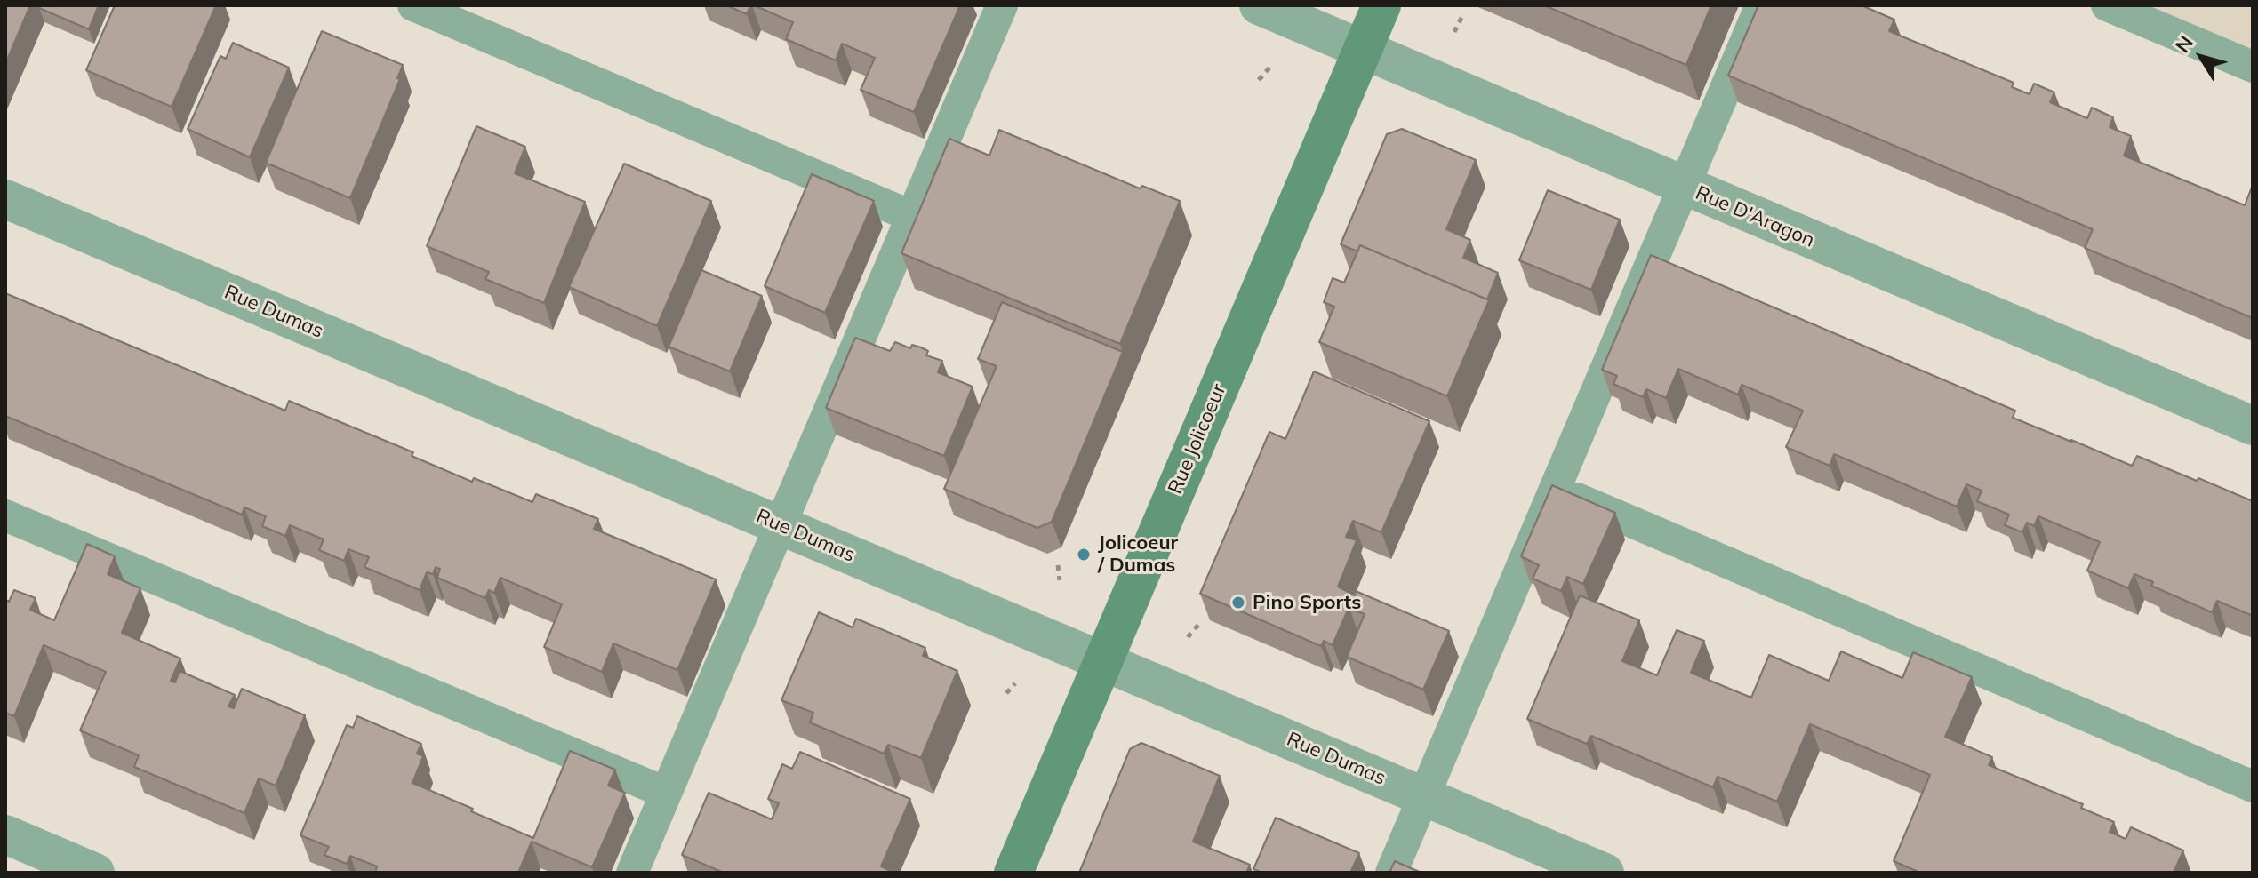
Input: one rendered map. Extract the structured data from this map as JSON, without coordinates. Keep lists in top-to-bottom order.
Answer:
{
  "streets": {
    "street": ["Rue D'Aragon", "Rue Dumas", "Rue Jolicoeur"]
  },
  "crossings": [
    ["Rue D'Aragon", "Rue Jolicoeur"],
    ["Rue Dumas", "Rue Jolicoeur"]
  ],
  "places": ["Jolicoeur / Dumas", "Pino Sports"],
  "north": "top left"
}
